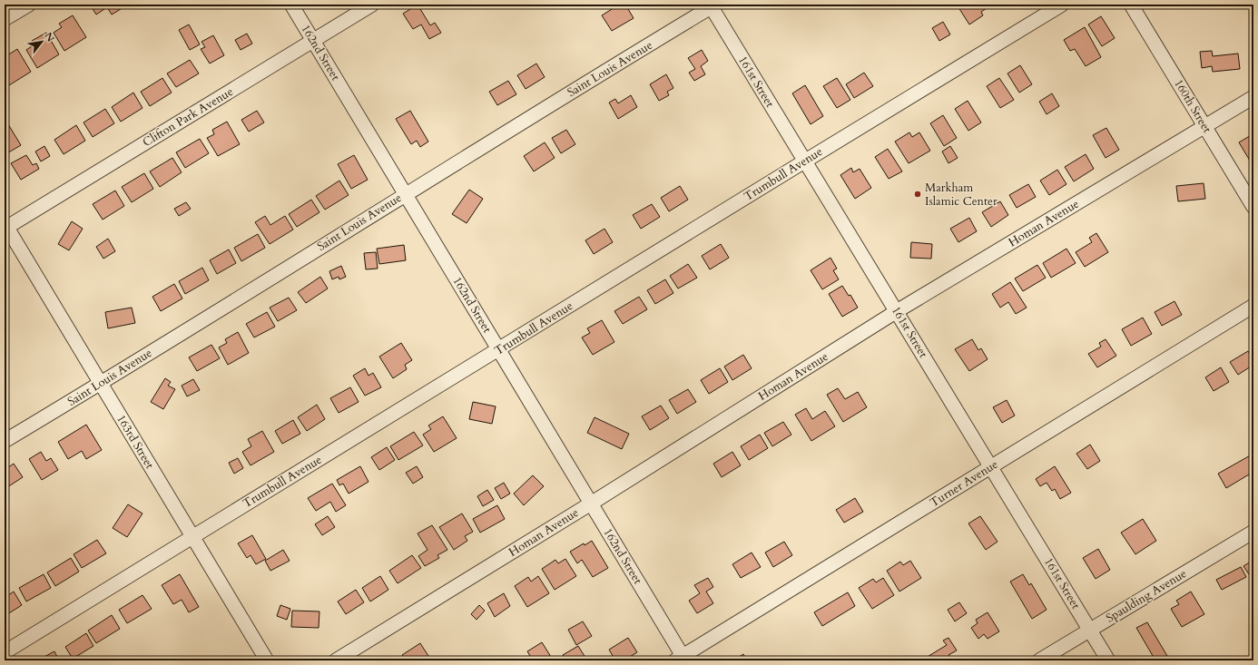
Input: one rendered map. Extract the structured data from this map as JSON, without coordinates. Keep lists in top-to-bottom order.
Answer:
{
  "streets": {
    "street": [
      "162nd Street",
      "Saint Louis Avenue",
      "161st Street",
      "160th Street",
      "Clifton Park Avenue",
      "Trumbull Avenue",
      "Homan Avenue",
      "163rd Street",
      "Turner Avenue",
      "Spaulding Avenue"
    ]
  },
  "crossings": [
    ["162nd Street", "Saint Louis Avenue"],
    ["162nd Street", "Clifton Park Avenue"],
    ["162nd Street", "Trumbull Avenue"],
    ["162nd Street", "Homan Avenue"],
    ["162nd Street", "Turner Avenue"],
    ["Saint Louis Avenue", "161st Street"],
    ["Saint Louis Avenue", "163rd Street"],
    ["161st Street", "Trumbull Avenue"],
    ["161st Street", "Homan Avenue"],
    ["161st Street", "Turner Avenue"],
    ["161st Street", "Spaulding Avenue"],
    ["160th Street", "Homan Avenue"],
    ["Clifton Park Avenue", "163rd Street"],
    ["Trumbull Avenue", "163rd Street"]
  ],
  "places": ["Markham Islamic Center"],
  "north": "top right"
}
